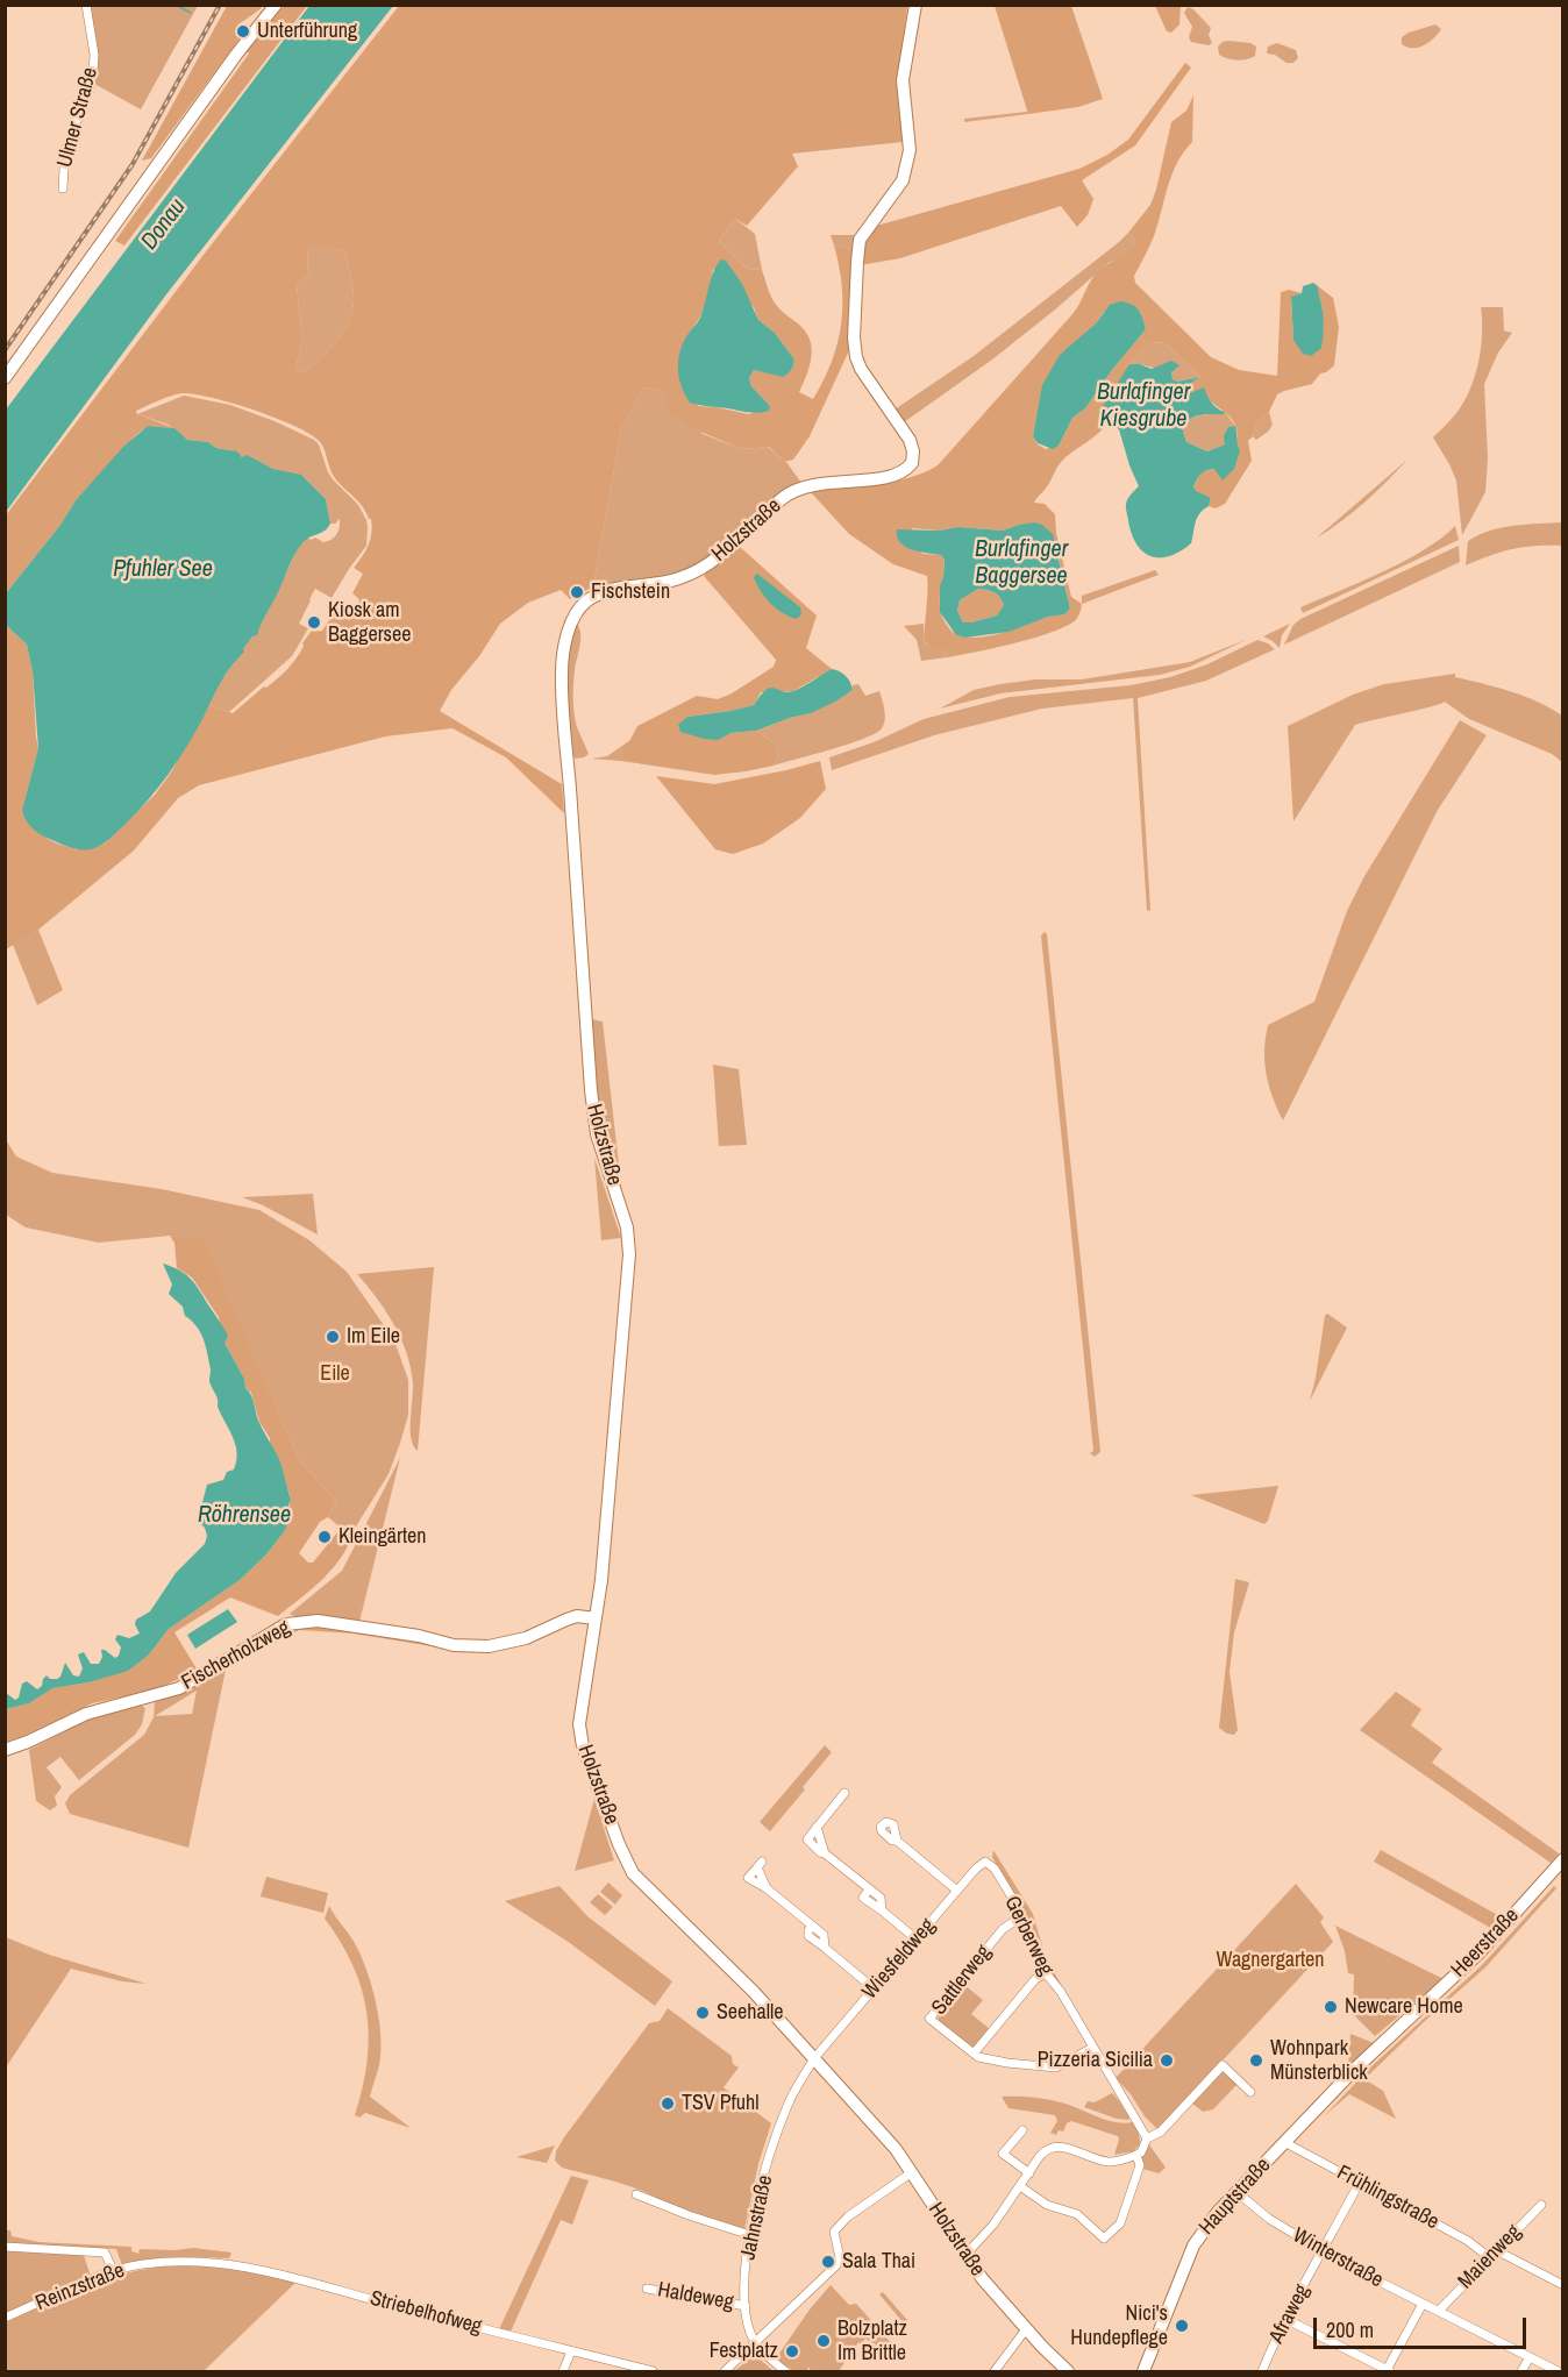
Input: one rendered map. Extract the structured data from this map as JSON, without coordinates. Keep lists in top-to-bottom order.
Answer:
{
  "streets": {
    "street": [
      "Ulmer Straße",
      "Holzstraße",
      "Fischerholzweg",
      "Gerberweg",
      "Heerstraße",
      "Wiesfeldweg",
      "Sattlerweg",
      "Hauptstraße",
      "Frühlingstraße",
      "Jahnstraße",
      "Maienweg",
      "Winterstraße",
      "Reinzstraße",
      "Haldeweg",
      "Striebelhofweg",
      "Afraweg"
    ]
  },
  "crossings": [
    ["Holzstraße", "Fischerholzweg"],
    ["Holzstraße", "Wiesfeldweg"],
    ["Holzstraße", "Jahnstraße"],
    ["Gerberweg", "Wiesfeldweg"],
    ["Gerberweg", "Sattlerweg"],
    ["Heerstraße", "Hauptstraße"],
    ["Wiesfeldweg", "Jahnstraße"],
    ["Hauptstraße", "Frühlingstraße"],
    ["Hauptstraße", "Winterstraße"],
    ["Frühlingstraße", "Maienweg"],
    ["Frühlingstraße", "Afraweg"],
    ["Jahnstraße", "Haldeweg"],
    ["Maienweg", "Winterstraße"],
    ["Winterstraße", "Afraweg"],
    ["Reinzstraße", "Striebelhofweg"]
  ],
  "water": [
    "Donau",
    "Burlafinger Kiesgrube",
    "Burlafinger Baggersee",
    "Pfuhler See",
    "Röhrensee"
  ],
  "parks": ["Eile", "Wagnergarten"],
  "places": [
    "Unterführung",
    "Fischstein",
    "Kiosk am Baggersee",
    "Im Eile",
    "Kleingärten",
    "Newcare Home",
    "Seehalle",
    "Pizzeria Sicilia",
    "Wohnpark Münsterblick",
    "TSV Pfuhl",
    "Sala Thai",
    "Nici's Hundepflege",
    "Bolzplatz Im Brittle",
    "Festplatz"
  ],
  "scale_bar": "200 m"
}
